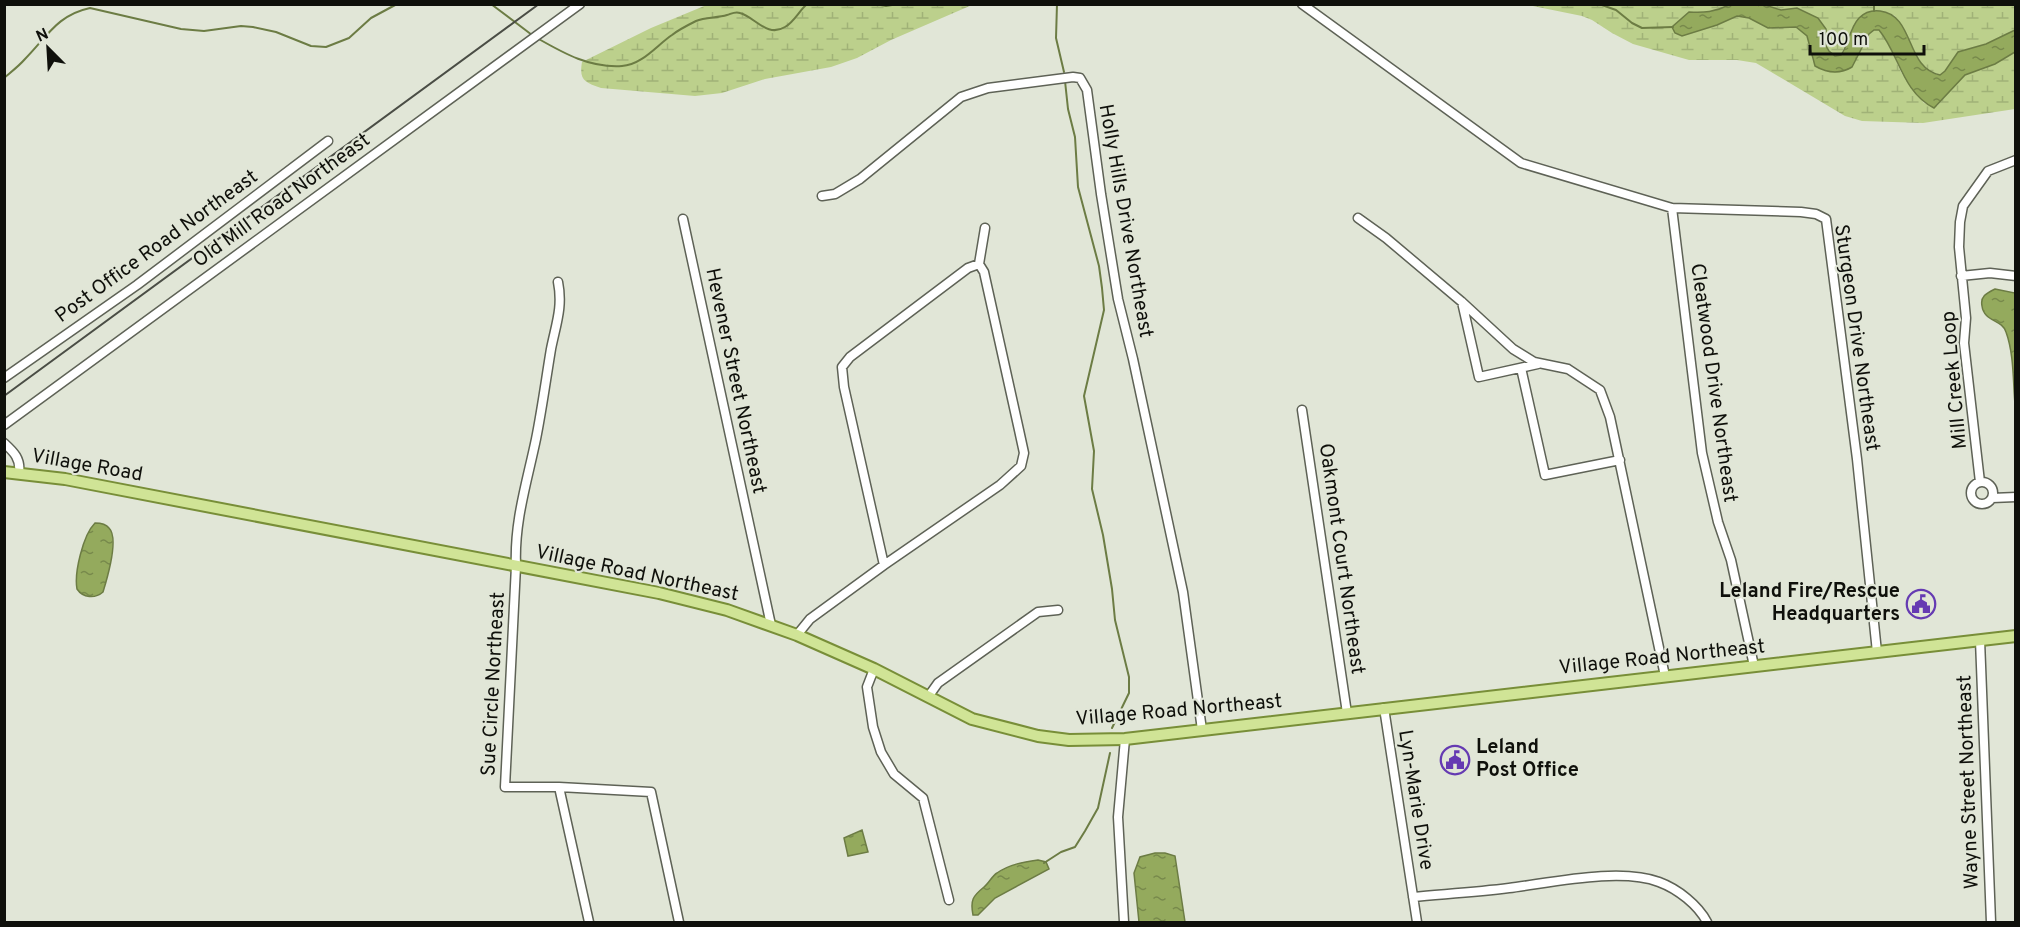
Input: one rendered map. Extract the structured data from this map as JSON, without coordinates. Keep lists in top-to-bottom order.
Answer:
{
  "streets": {
    "main road": ["Village Road", "Village Road Northeast"],
    "street": [
      "Old Mill Road Northeast",
      "Holly Hills Drive Northeast",
      "Post Office Road Northeast",
      "Sturgeon Drive Northeast",
      "Mill Creek Loop",
      "Hevener Street Northeast",
      "Cleatwood Drive Northeast",
      "Oakmont Court Northeast",
      "Sue Circle Northeast",
      "Wayne Street Northeast",
      "Lyn-Marie Drive"
    ]
  },
  "crossings": [
    ["Holly Hills Drive Northeast", "Village Road Northeast"],
    ["Sturgeon Drive Northeast", "Cleatwood Drive Northeast"],
    ["Sturgeon Drive Northeast", "Village Road Northeast"],
    ["Hevener Street Northeast", "Village Road Northeast"],
    ["Cleatwood Drive Northeast", "Village Road Northeast"],
    ["Village Road", "Village Road Northeast"],
    ["Oakmont Court Northeast", "Village Road Northeast"],
    ["Village Road Northeast", "Sue Circle Northeast"],
    ["Village Road Northeast", "Wayne Street Northeast"],
    ["Village Road Northeast", "Lyn-Marie Drive"]
  ],
  "places": {
    "public building": ["Leland Fire/Rescue Headquarters", "Leland Post Office"]
  },
  "scale_bar": "100 m",
  "north": "top left"
}
